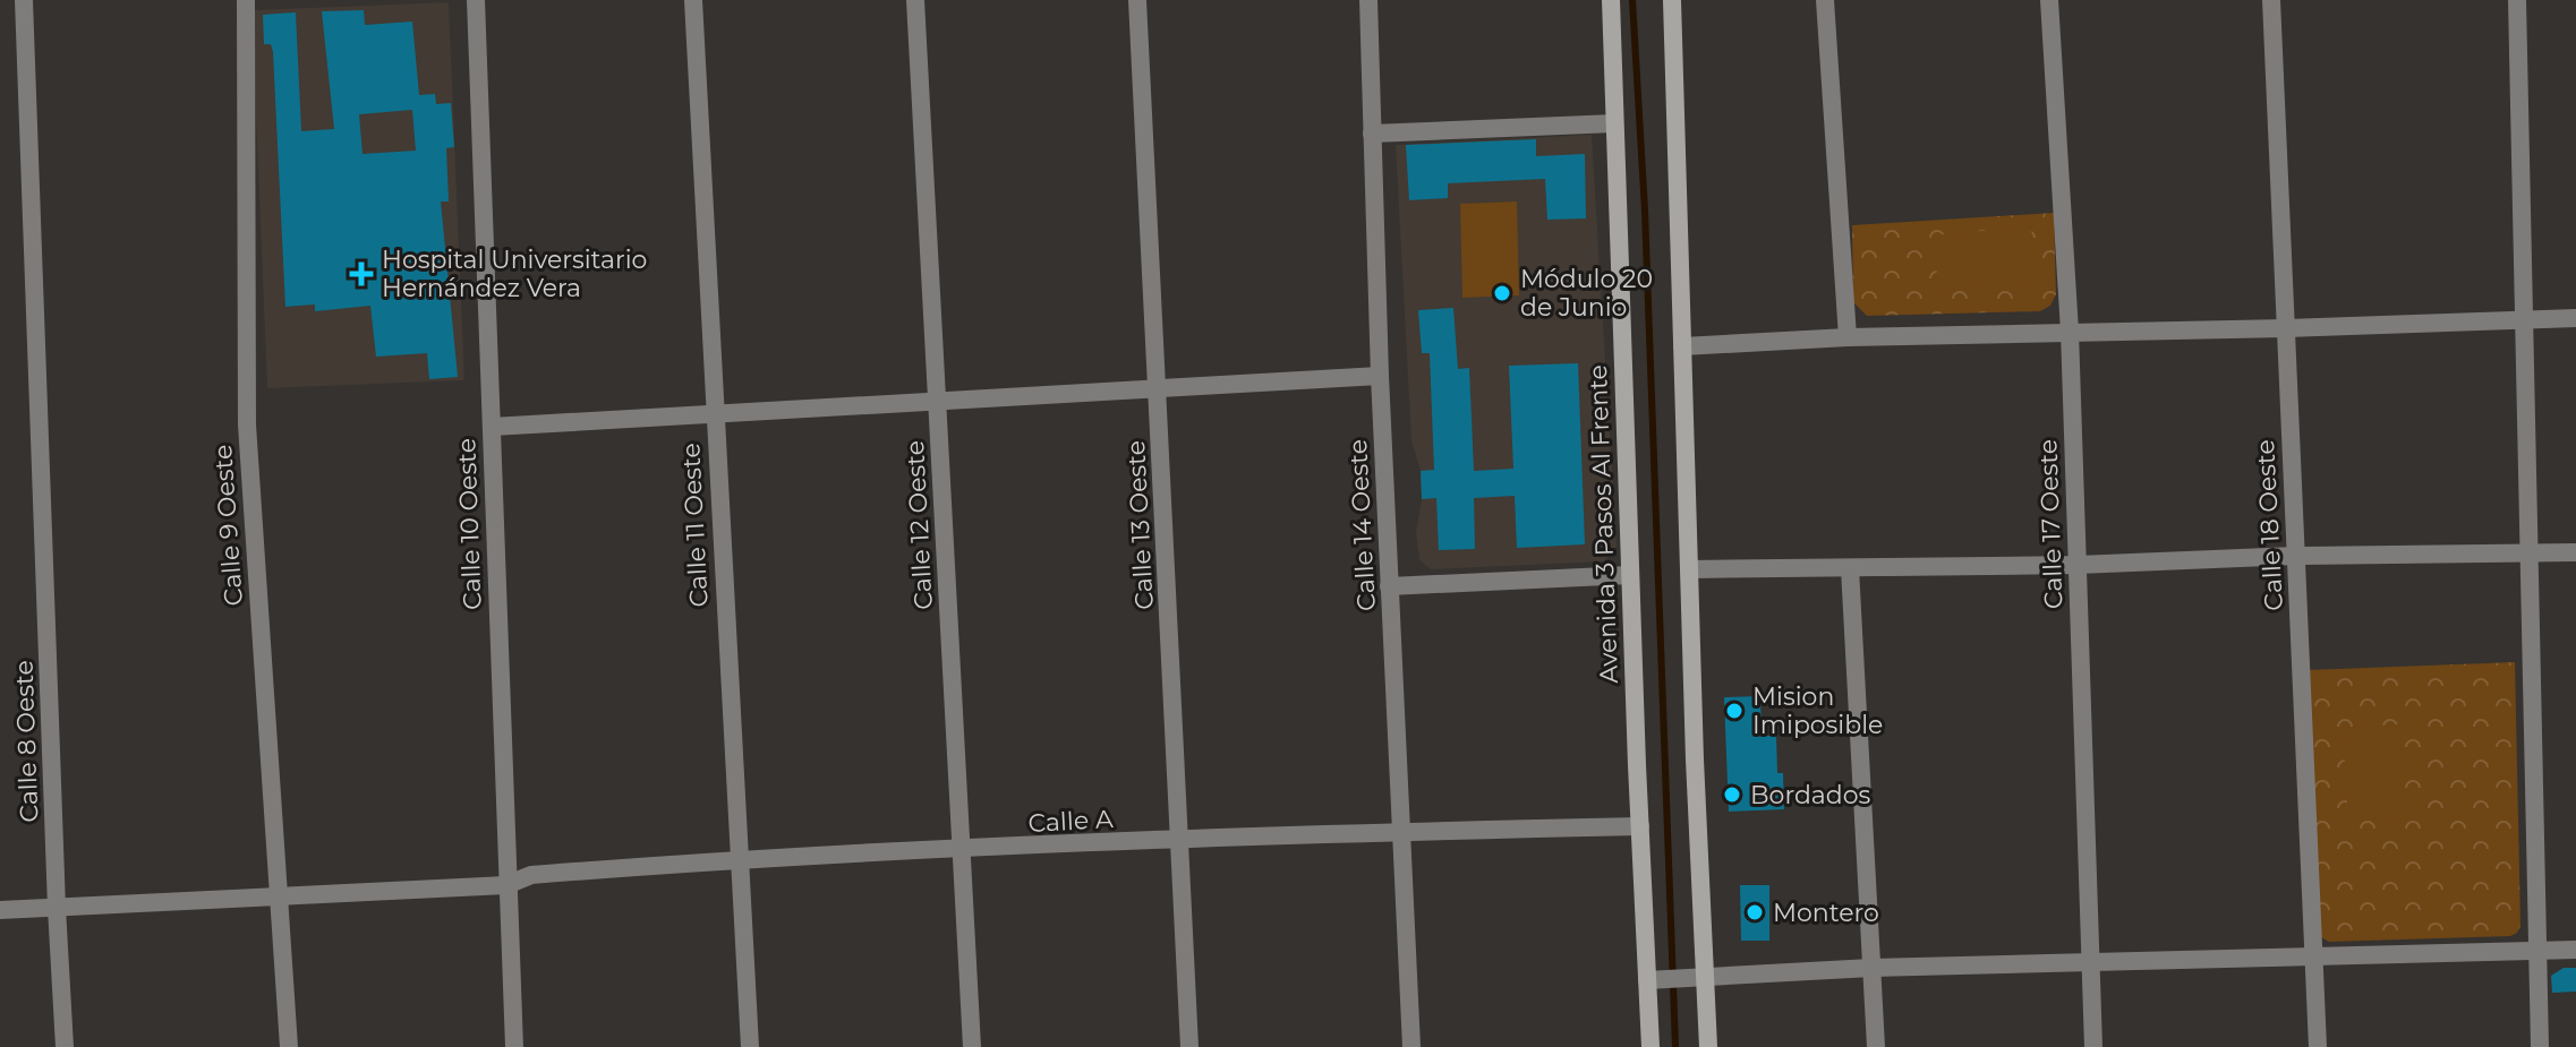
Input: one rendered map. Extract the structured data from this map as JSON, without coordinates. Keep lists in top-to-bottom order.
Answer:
{
  "streets": {
    "main road": ["Avenida 3 Pasos Al Frente"],
    "street": [
      "Calle 10 Oeste",
      "Calle 17 Oeste",
      "Calle 9 Oeste",
      "Calle 11 Oeste",
      "Calle 12 Oeste",
      "Calle 13 Oeste",
      "Calle 14 Oeste",
      "Calle 18 Oeste",
      "Calle 8 Oeste",
      "Calle A"
    ]
  },
  "crossings": [
    ["Calle 10 Oeste", "Calle A"],
    ["Avenida 3 Pasos Al Frente", "Calle A"],
    ["Calle 9 Oeste", "Calle A"],
    ["Calle 11 Oeste", "Calle A"],
    ["Calle 12 Oeste", "Calle A"],
    ["Calle 13 Oeste", "Calle A"],
    ["Calle 14 Oeste", "Calle A"],
    ["Calle 8 Oeste", "Calle A"]
  ],
  "places": {
    "health": ["Hospital Universitario Hernández Vera"],
    "other": [
      "Módulo 20 de Junio",
      "Mision Imiposible",
      "Bordados",
      "Montero"
    ]
  }
}
